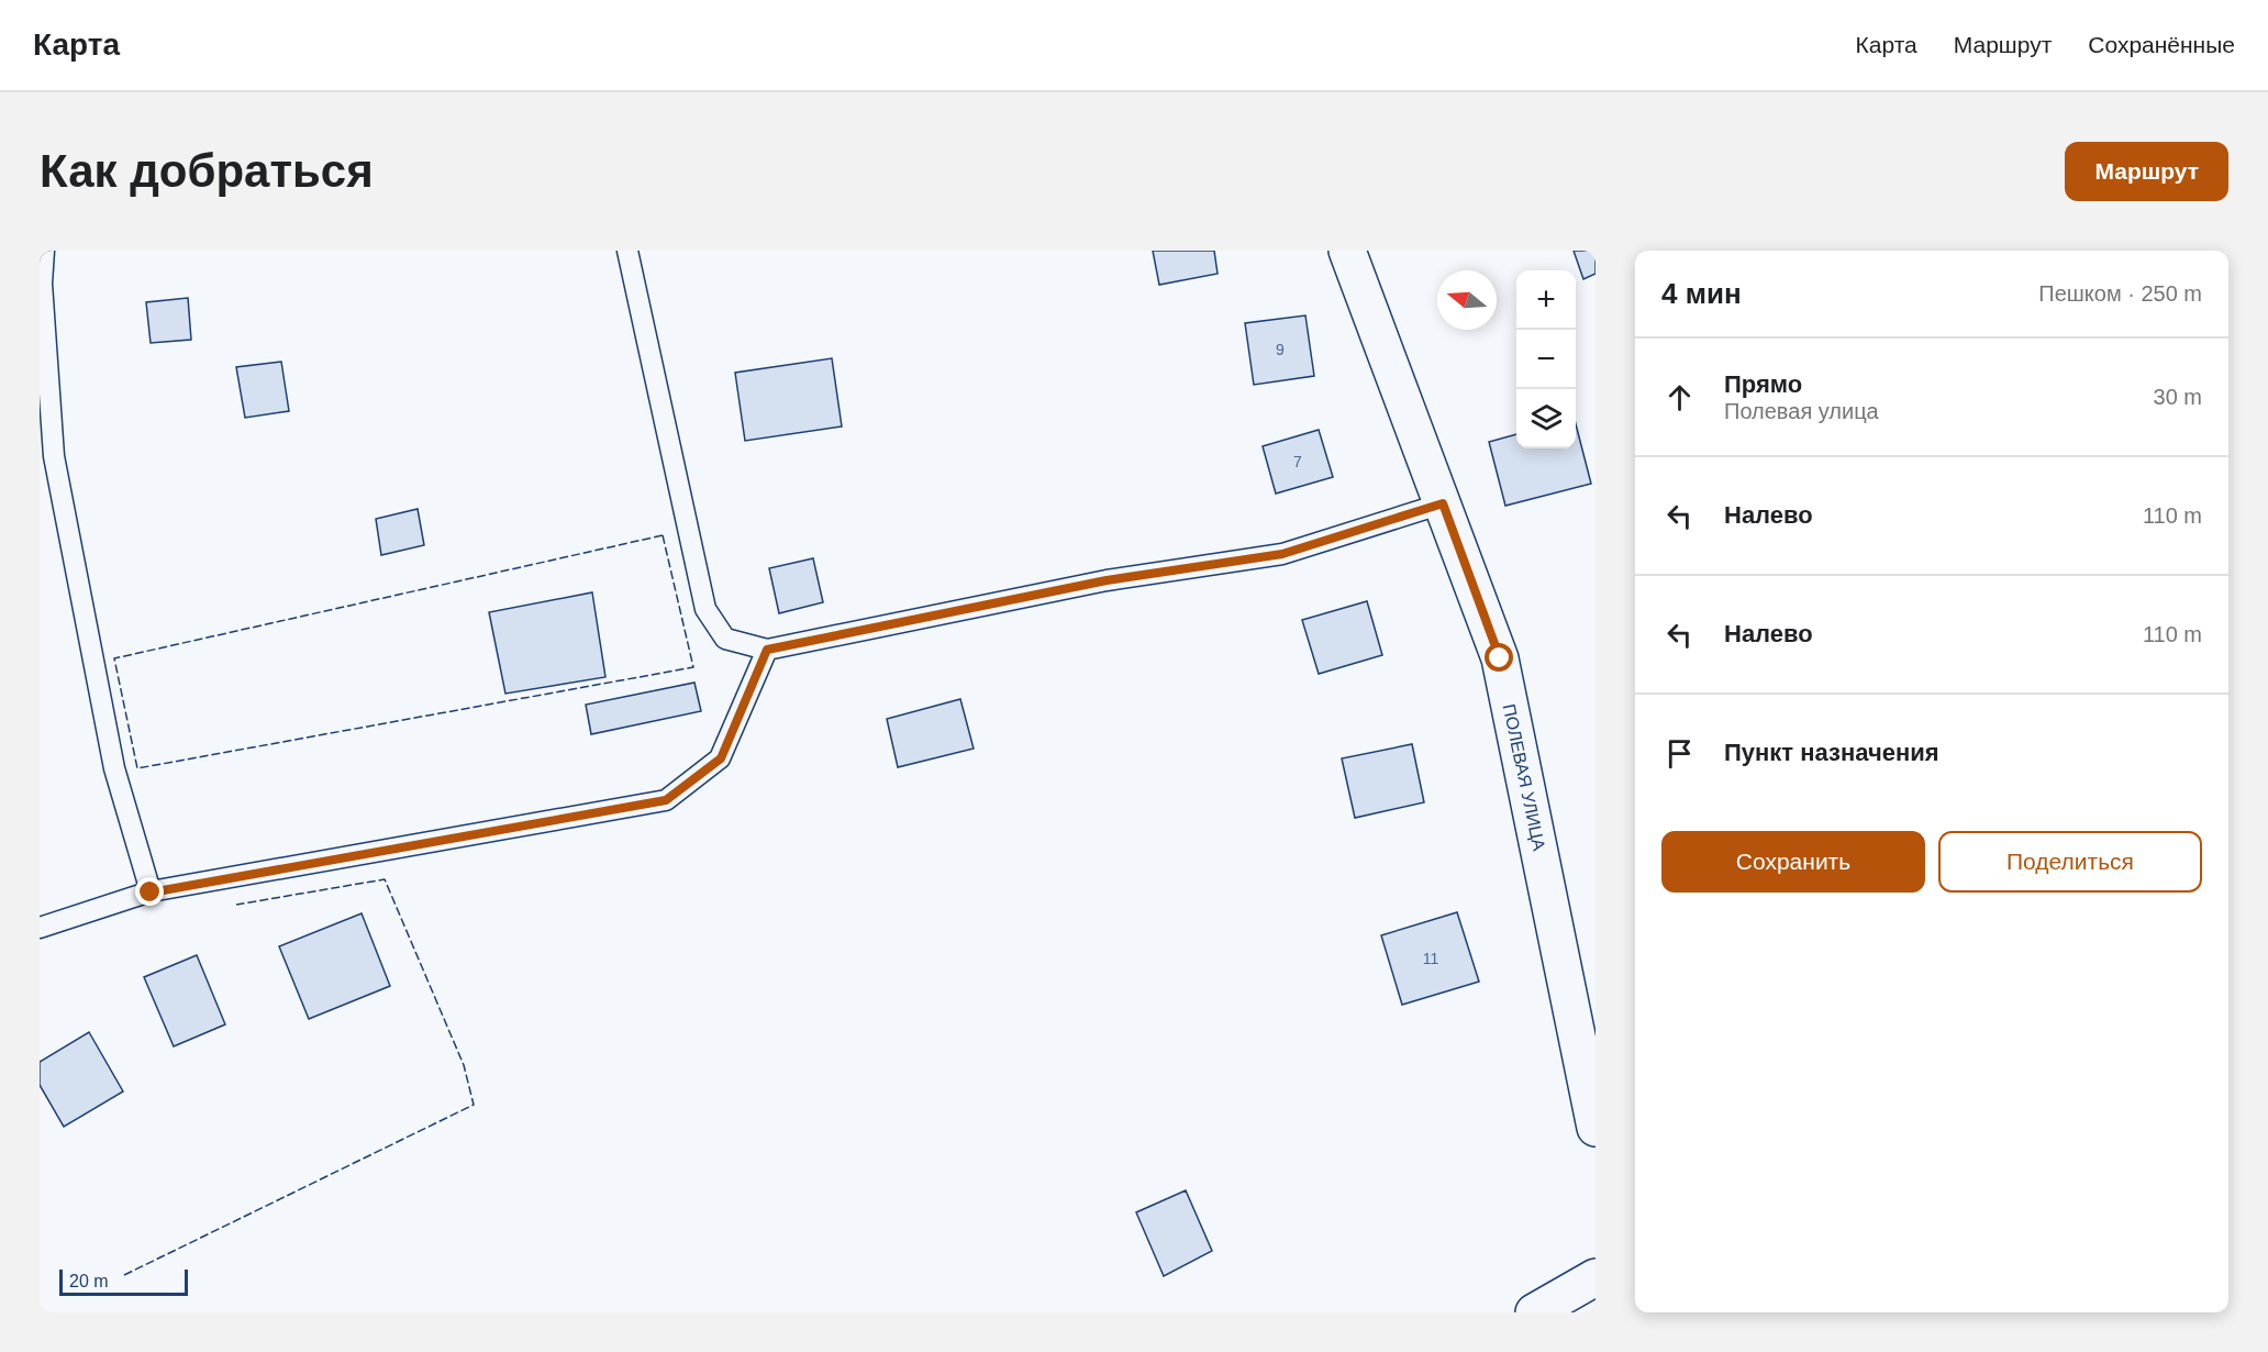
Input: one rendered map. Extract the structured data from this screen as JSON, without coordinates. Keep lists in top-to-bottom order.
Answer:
{
  "streets": {
    "street": ["ПОЛЕВАЯ УЛИЦА"]
  },
  "house_numbers": ["9", "7", "11"],
  "scale_bar": "20 m",
  "north": "left",
  "page": {
    "header": "Карта",
    "nav": ["Карта", "Маршрут", "Сохранённые"],
    "buttons": [
      "Маршрут",
      ["Сохранить", "Поделиться"]
    ],
    "title": "Как добраться",
    "heading": ["4 мин", "Пешком · 250 m"],
    "map_buttons": ["+", "−"],
    "list": [
      ["Прямо", "Полевая улица", "30 m"],
      ["Налево", "110 m"],
      ["Налево", "110 m"],
      "Пункт назначения"
    ],
    "scale": "20 m"
  }
}
